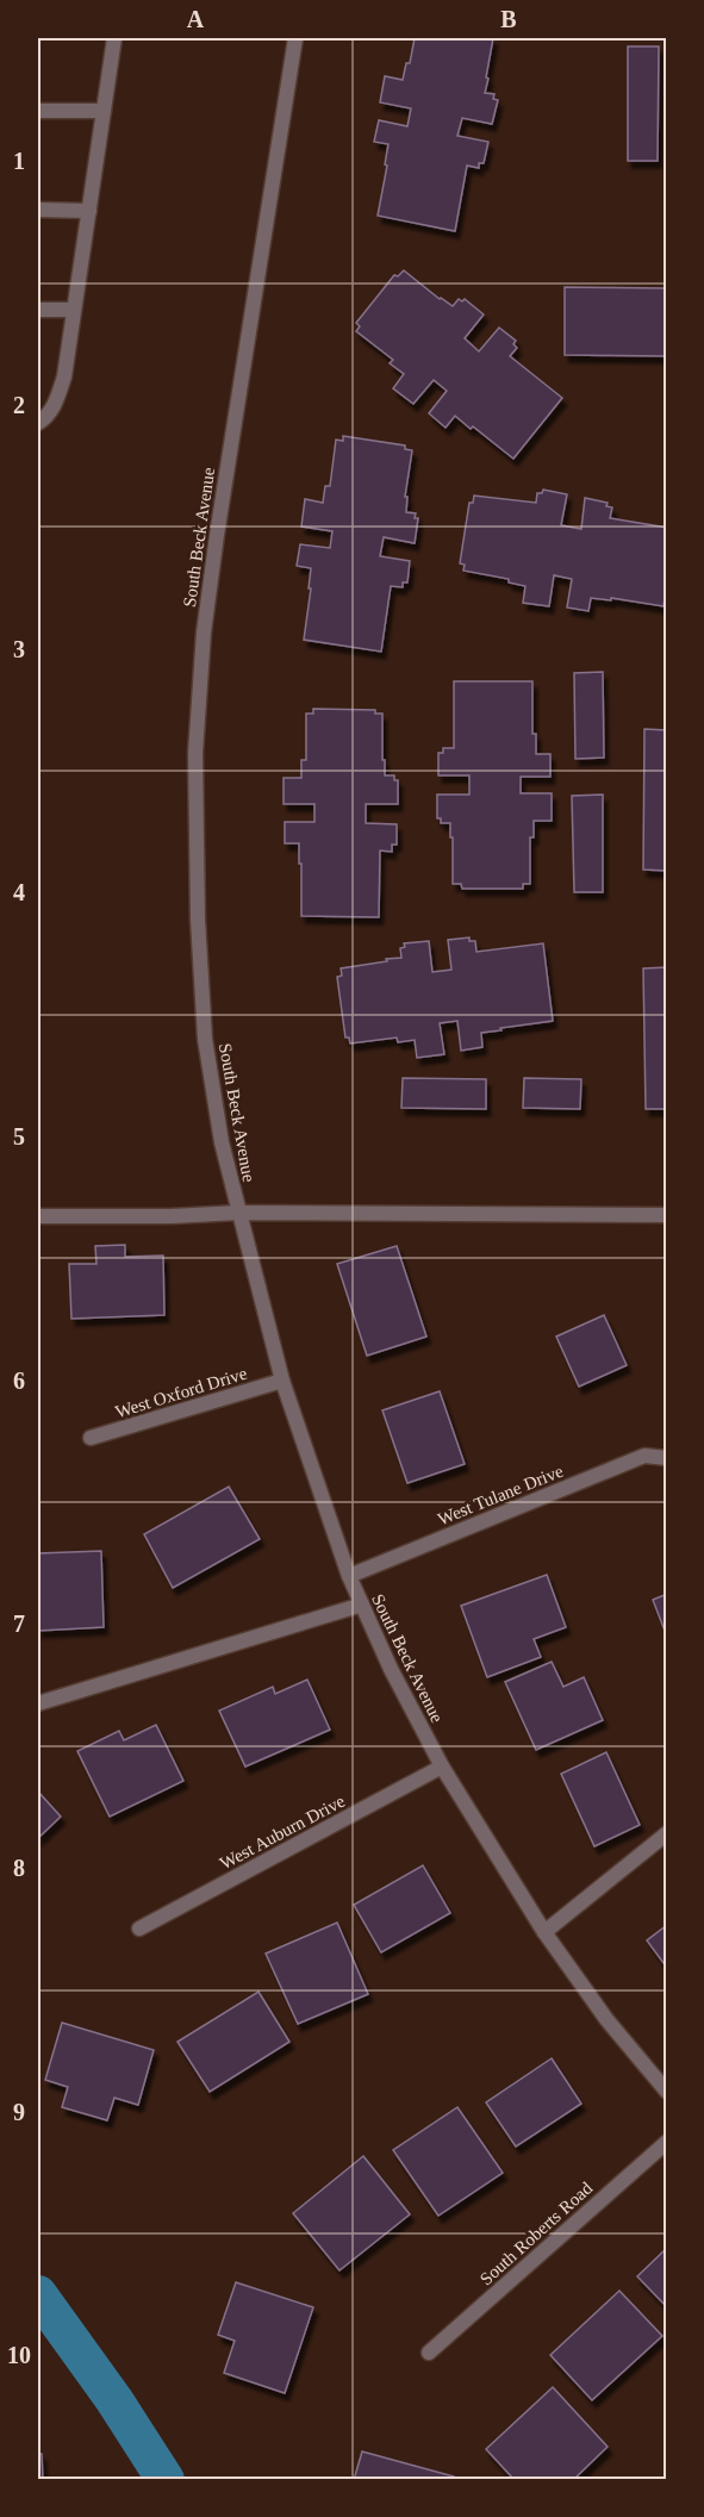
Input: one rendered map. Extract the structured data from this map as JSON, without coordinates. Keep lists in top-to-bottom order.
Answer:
{
  "streets": {
    "street": [
      "South Beck Avenue",
      "West Oxford Drive",
      "West Tulane Drive",
      "West Auburn Drive",
      "South Roberts Road"
    ]
  },
  "crossings": [
    ["South Beck Avenue", "West Oxford Drive"],
    ["South Beck Avenue", "West Tulane Drive"],
    ["South Beck Avenue", "West Auburn Drive"]
  ],
  "grid": {
    "columns": ["A", "B"],
    "rows": [
      "1",
      "2",
      "3",
      "4",
      "5",
      "6",
      "7",
      "8",
      "9",
      "10"
    ]
  }
}
